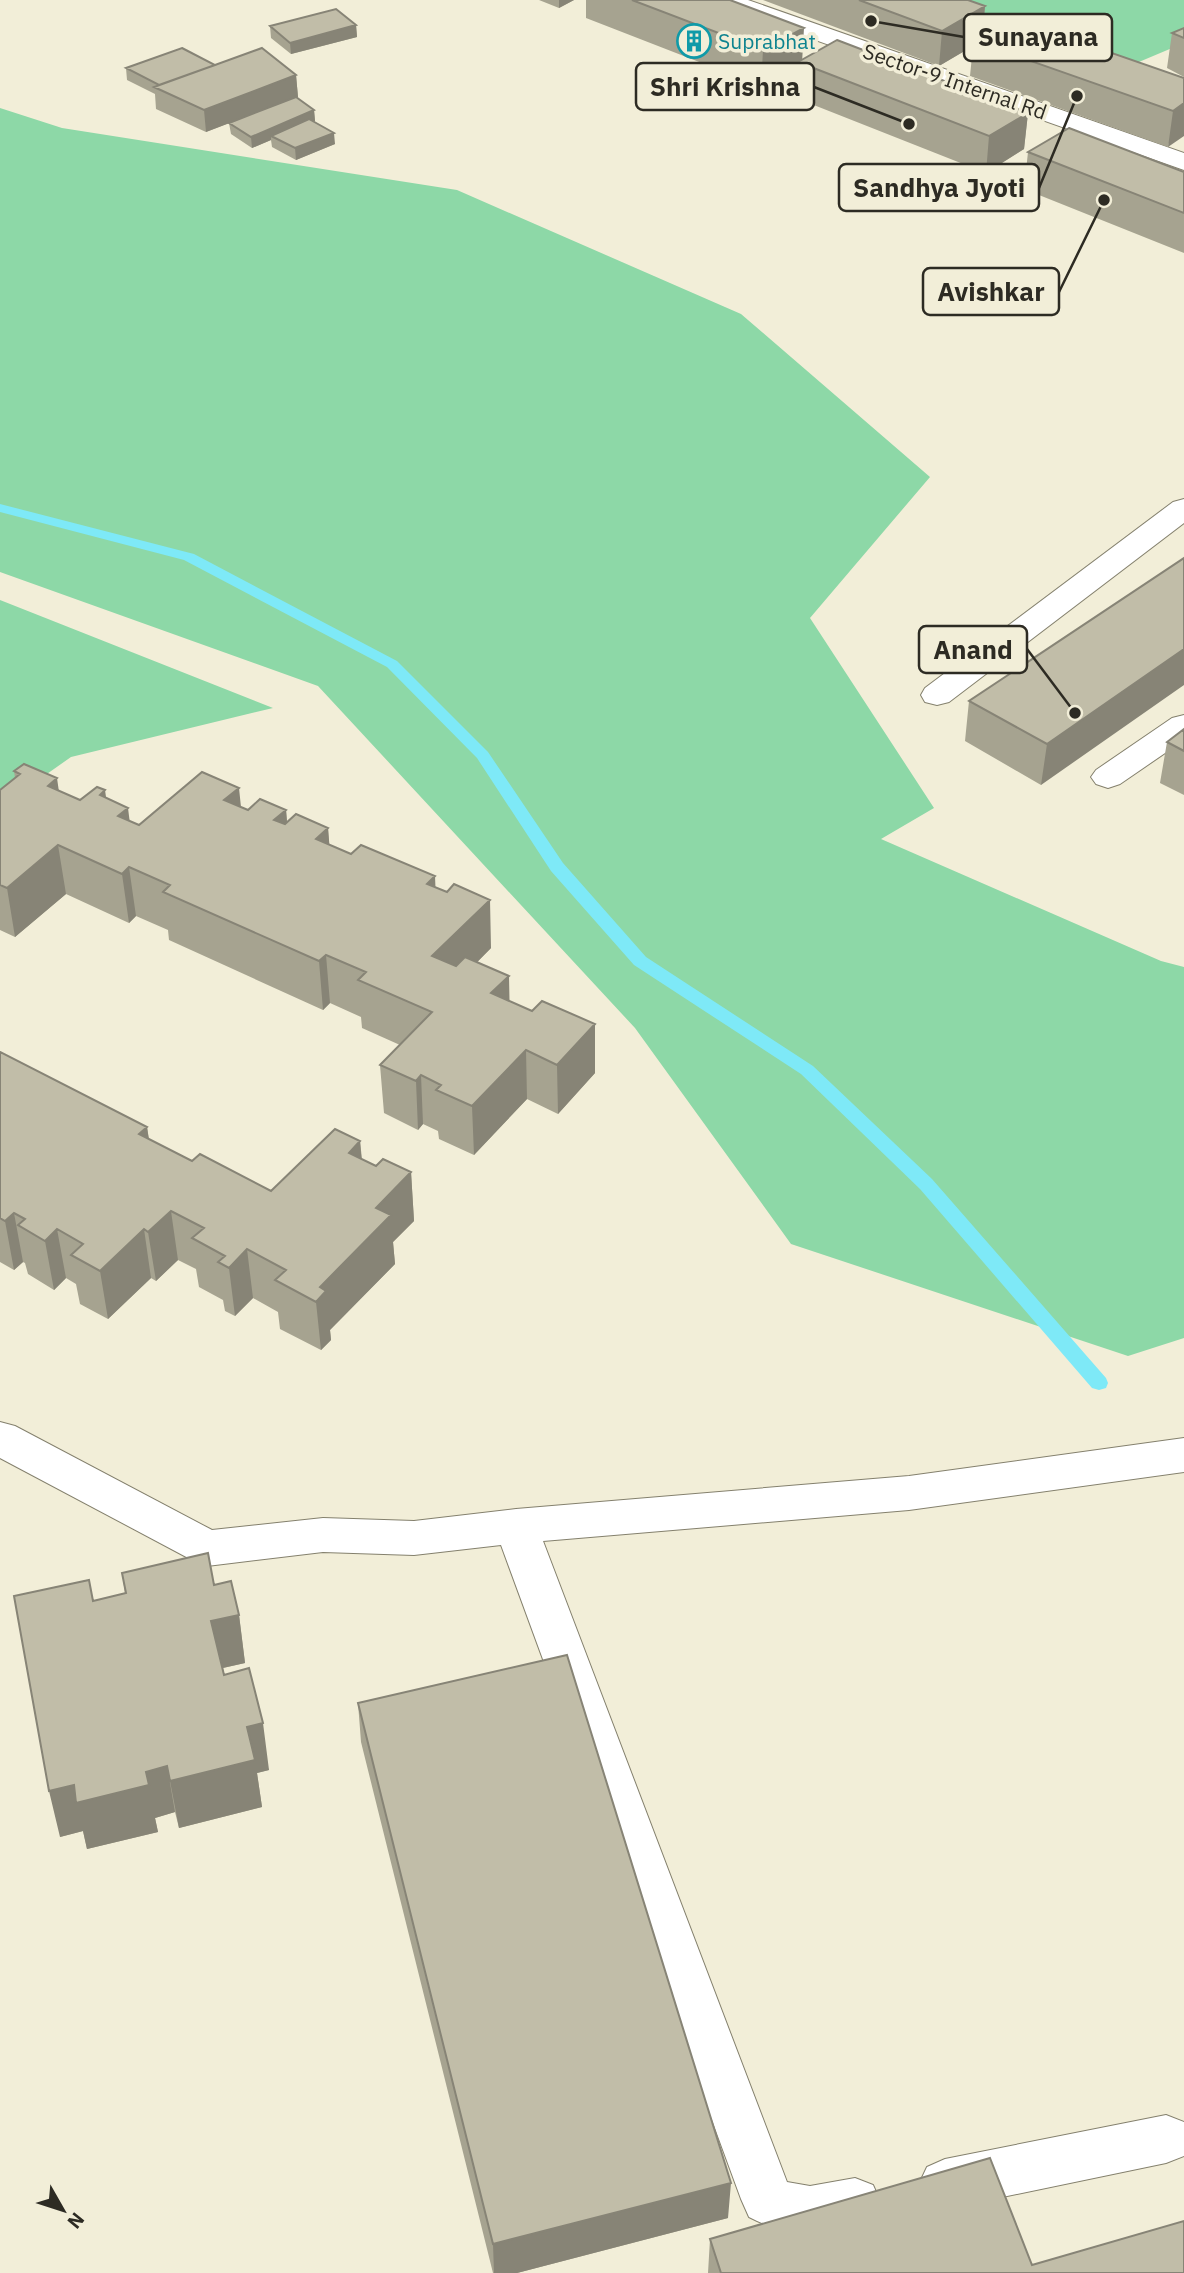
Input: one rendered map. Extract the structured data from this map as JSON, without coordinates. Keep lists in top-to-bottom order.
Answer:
{
  "streets": {
    "street": ["Sector-9 Internal Rd"]
  },
  "places": {
    "other": [
      "Sunayana",
      "Sandhya Jyoti",
      "Shri Krishna",
      "Avishkar",
      "Anand"
    ],
    "building": ["Suprabhat"]
  },
  "north": "bottom right"
}
